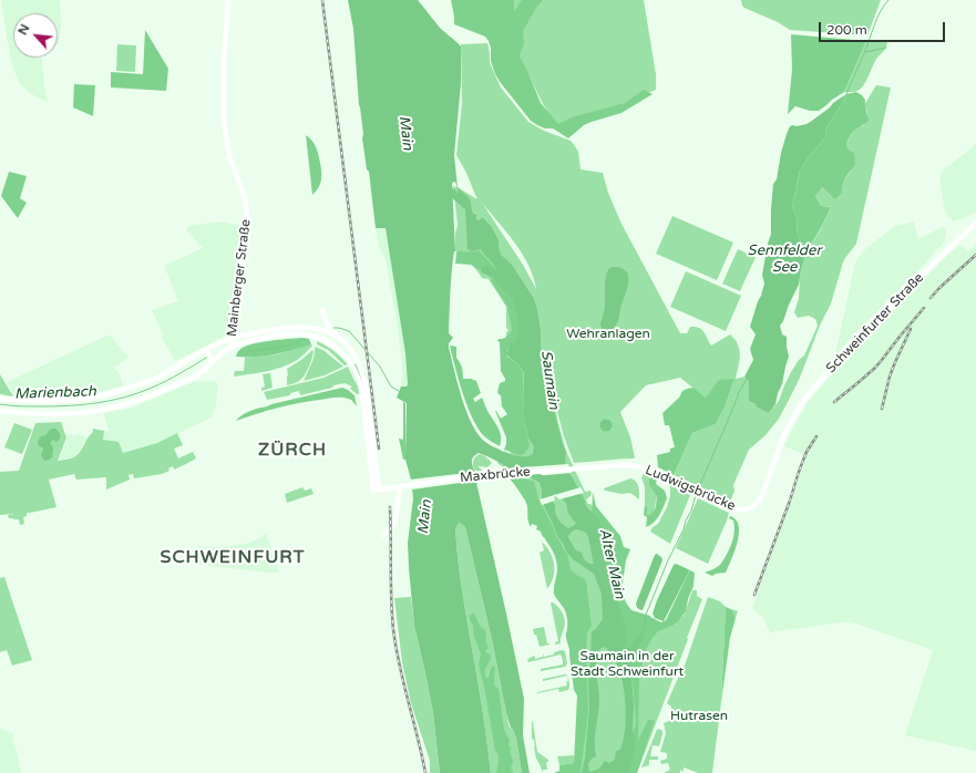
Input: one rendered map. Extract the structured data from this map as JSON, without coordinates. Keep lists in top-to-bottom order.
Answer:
{
  "streets": {
    "main road": [
      "Mainberger Straße",
      "Schweinfurter Straße",
      "Maxbrücke",
      "Ludwigsbrücke"
    ]
  },
  "crossings": [
    ["Schweinfurter Straße", "Ludwigsbrücke"],
    ["Maxbrücke", "Ludwigsbrücke"]
  ],
  "districts": ["ZÜRCH", "SCHWEINFURT"],
  "water": [
    "Main",
    "Sennfelder See",
    "Saumain",
    "Marienbach",
    "Alter Main"
  ],
  "parks": ["Wehranlagen", "Saumain in der Stadt Schweinfurt", "Hutrasen"],
  "scale_bar": "200 m",
  "north": "top left"
}
